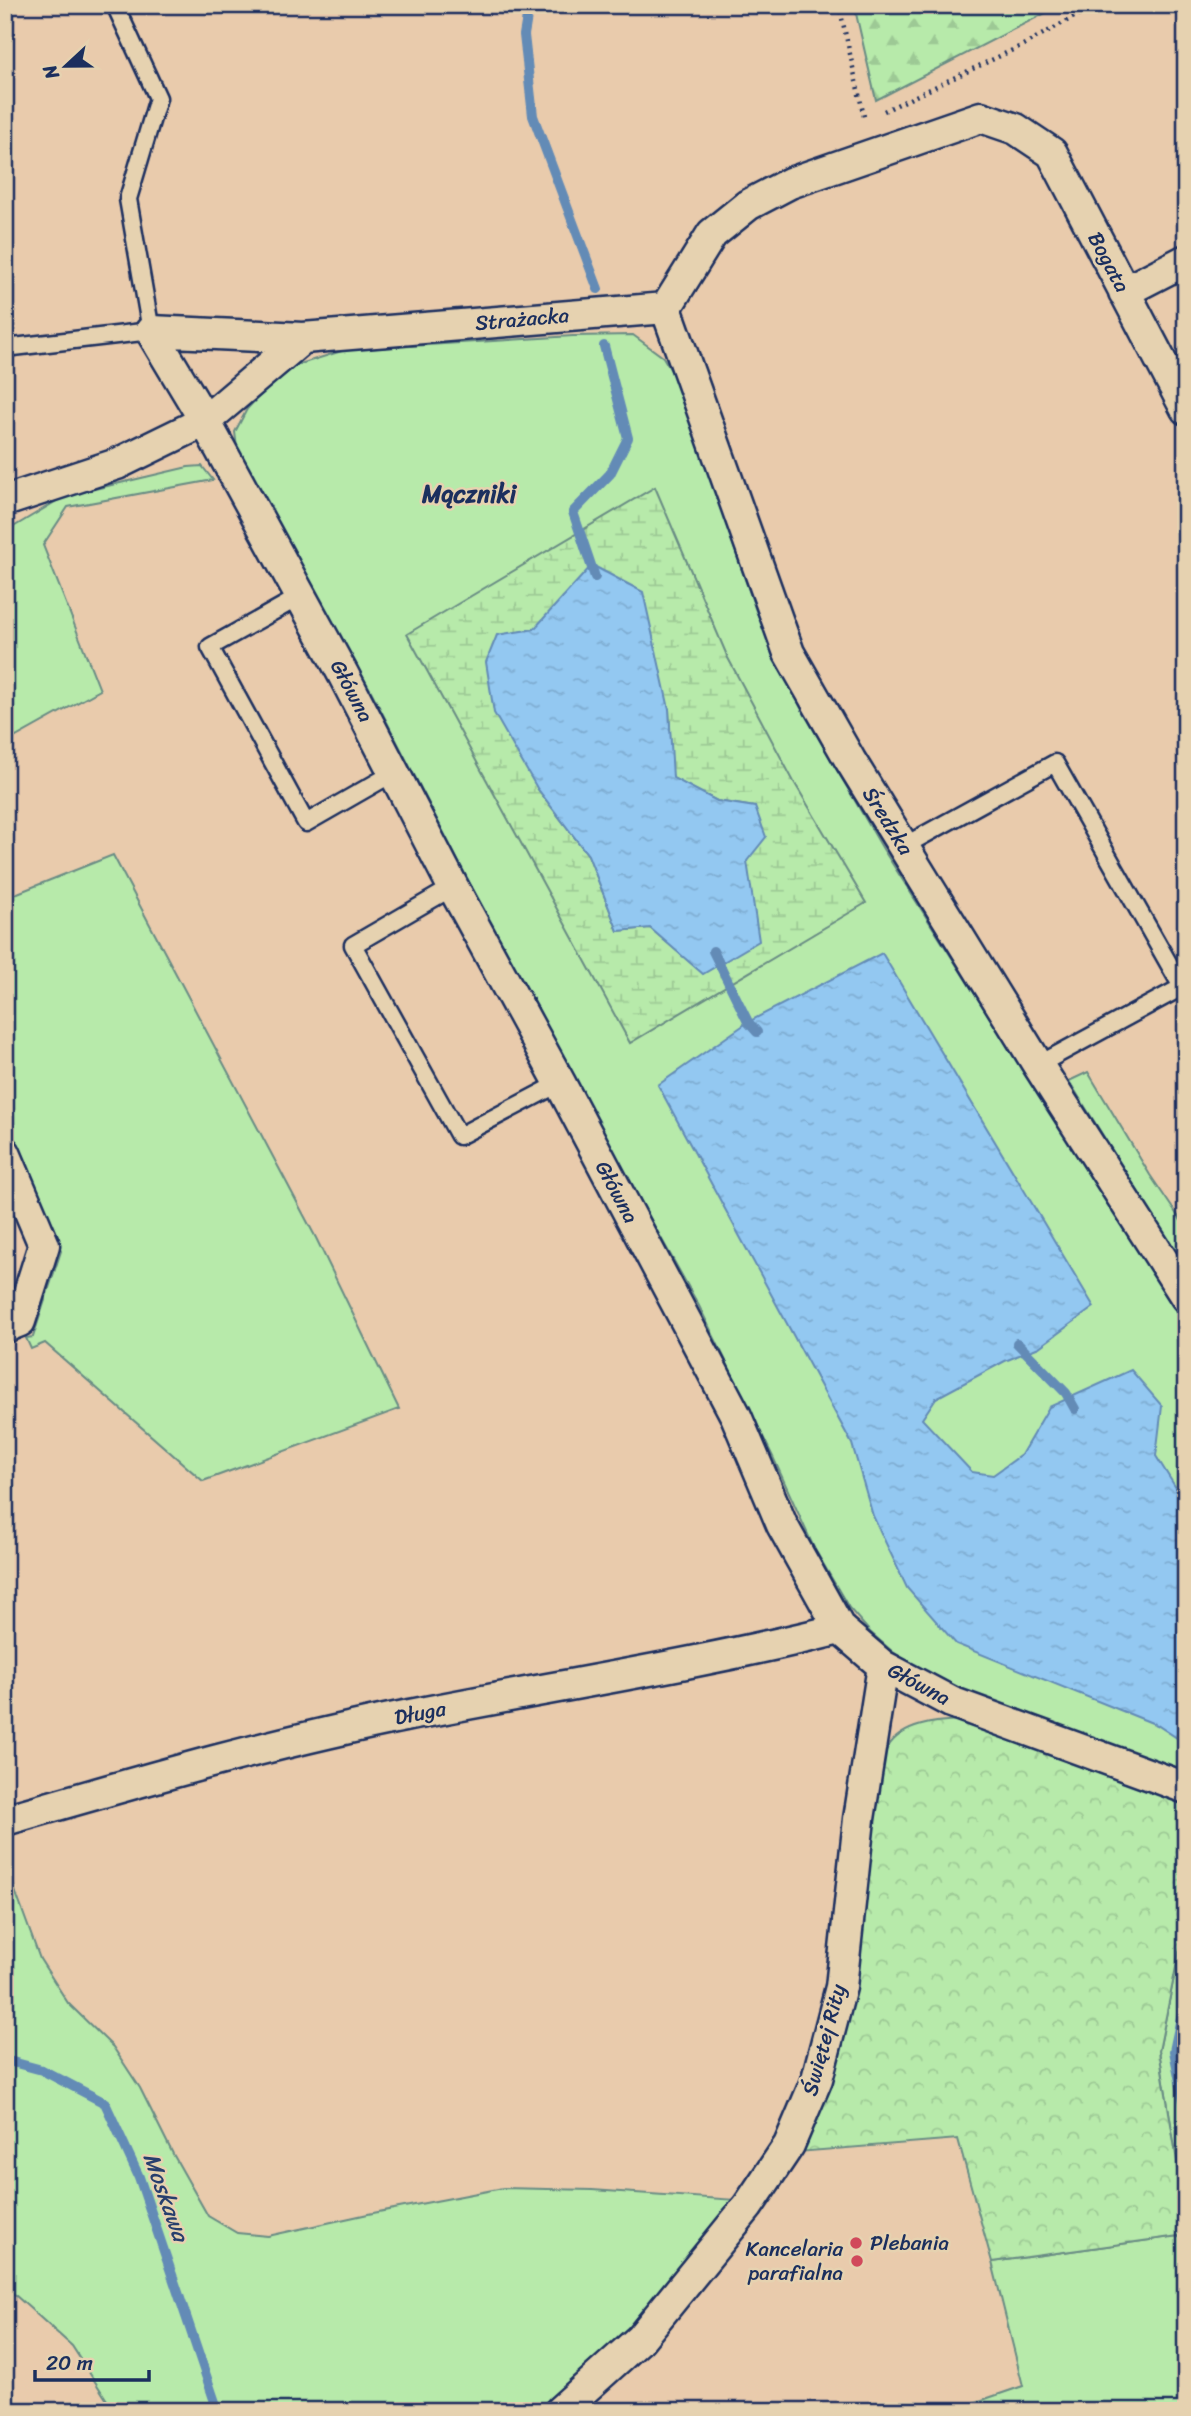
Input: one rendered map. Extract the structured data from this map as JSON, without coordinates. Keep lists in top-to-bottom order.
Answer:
{
  "streets": {
    "street": [
      "Bogata",
      "Strażacka",
      "Główna",
      "Średzka",
      "Długa",
      "Świętej Rity"
    ]
  },
  "crossings": [
    ["Bogata", "Strażacka"],
    ["Bogata", "Średzka"],
    ["Strażacka", "Główna"],
    ["Strażacka", "Średzka"],
    ["Główna", "Długa"],
    ["Główna", "Świętej Rity"]
  ],
  "districts": ["Mączniki"],
  "water": ["Moskawa"],
  "places": ["Plebania", "Kancelaria parafialna"],
  "scale_bar": "20 m",
  "north": "left"
}
